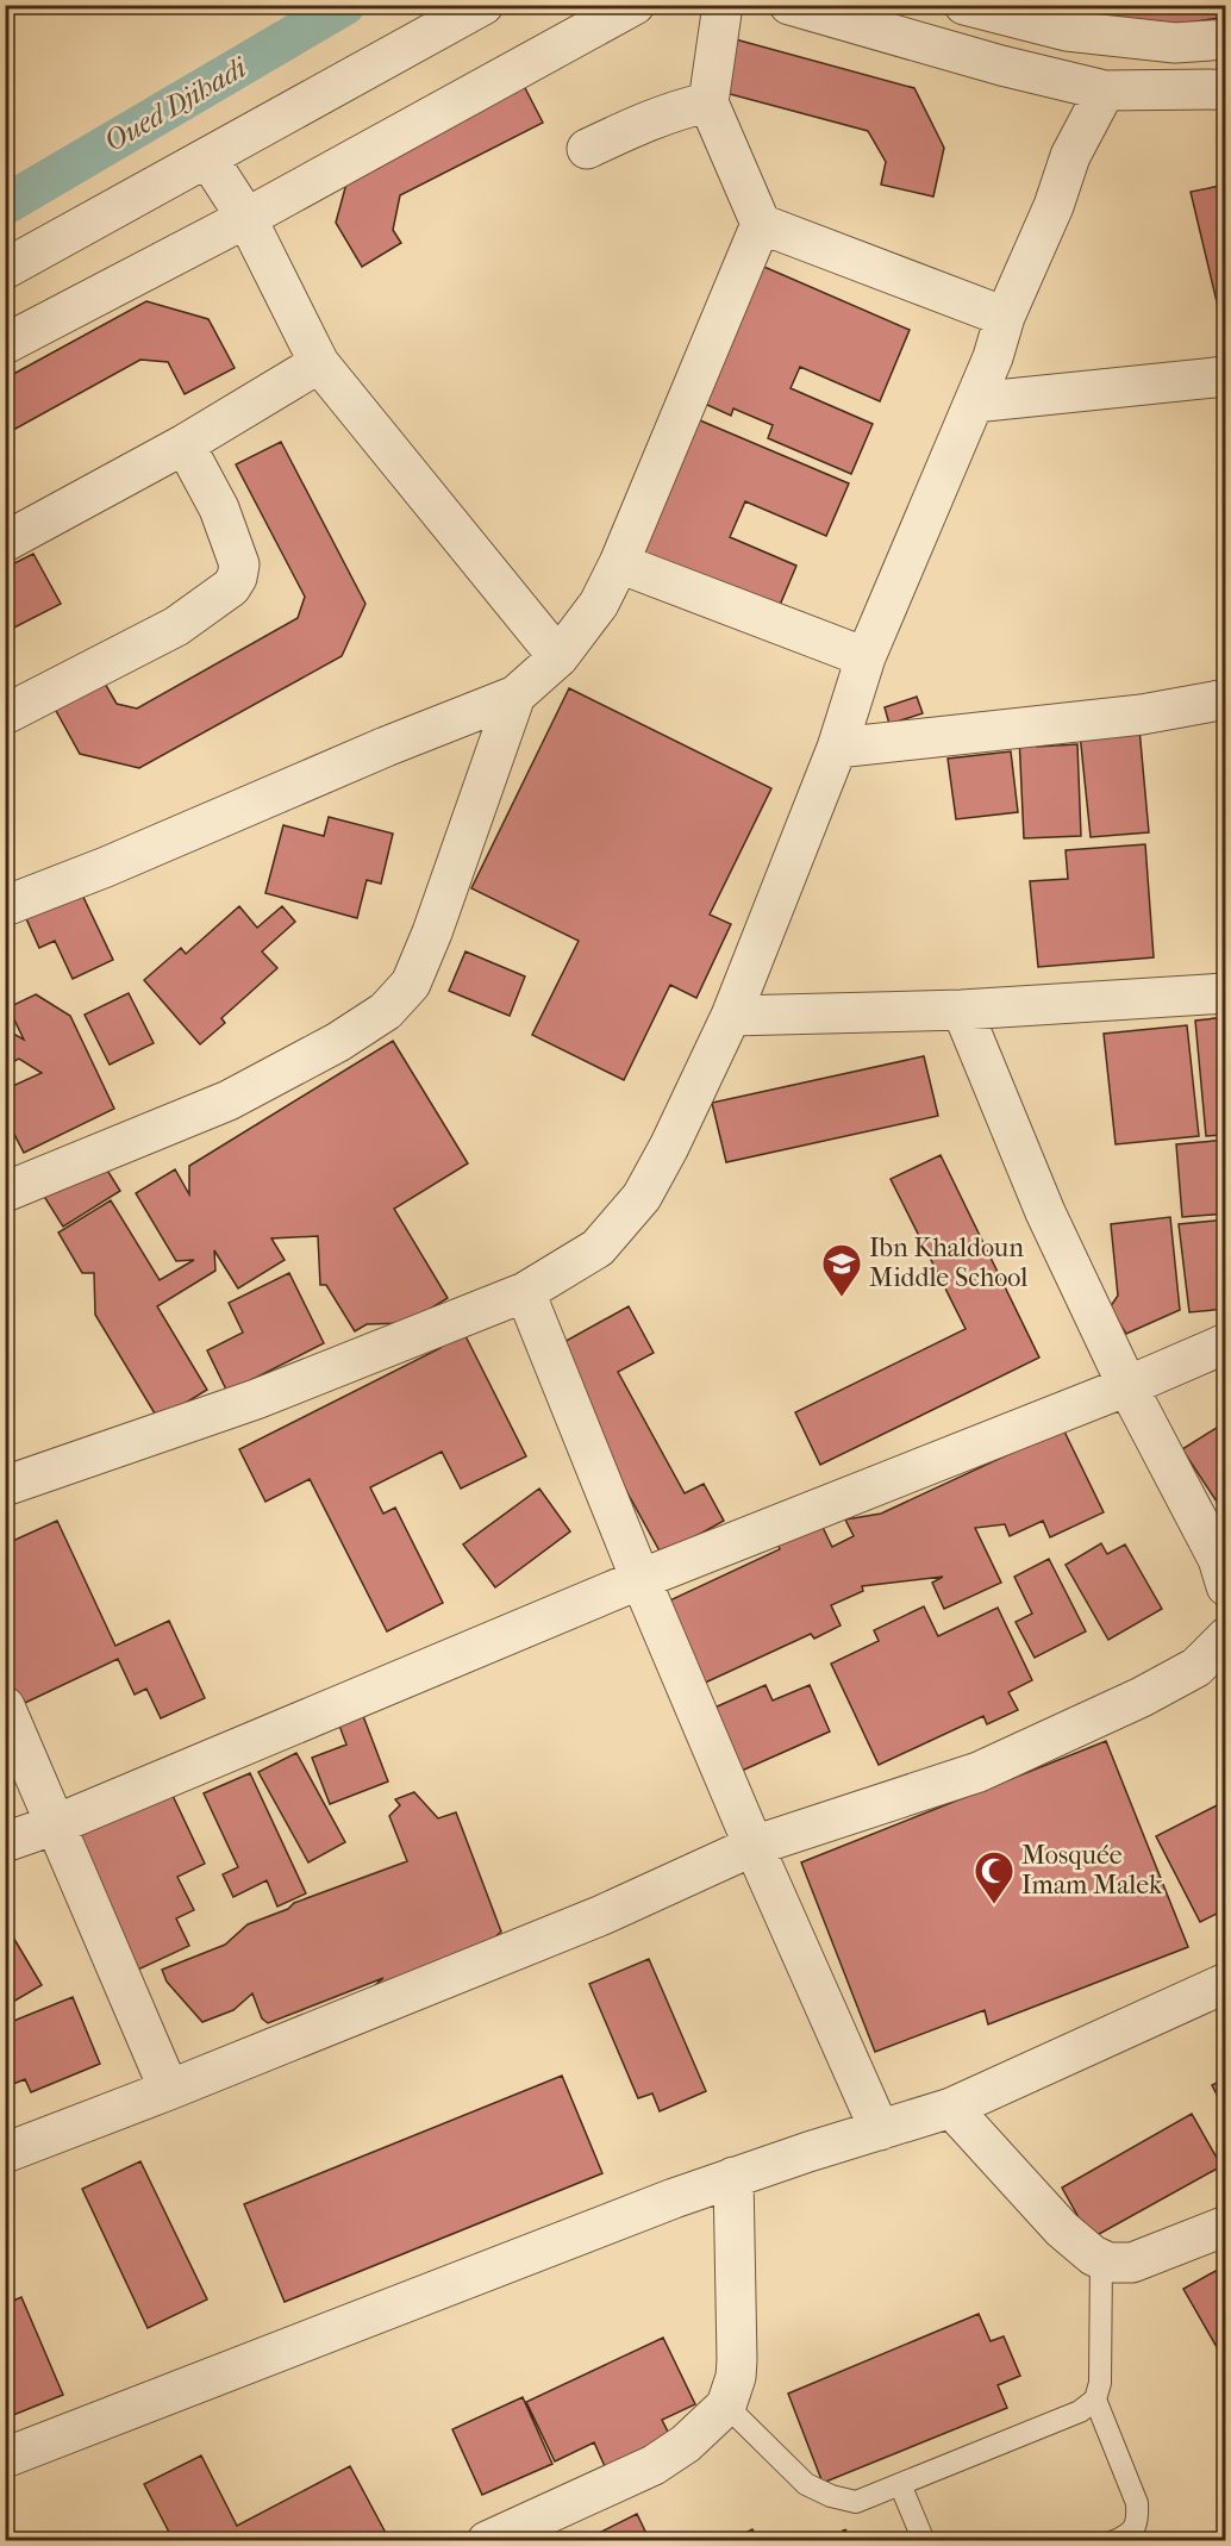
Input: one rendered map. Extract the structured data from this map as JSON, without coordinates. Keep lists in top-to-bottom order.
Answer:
{
  "water": ["Oued Djihadi"],
  "places": {
    "school or university": ["Ibn Khaldoun Middle School"],
    "mosque": ["Mosquée Imam Malek"]
  }
}
